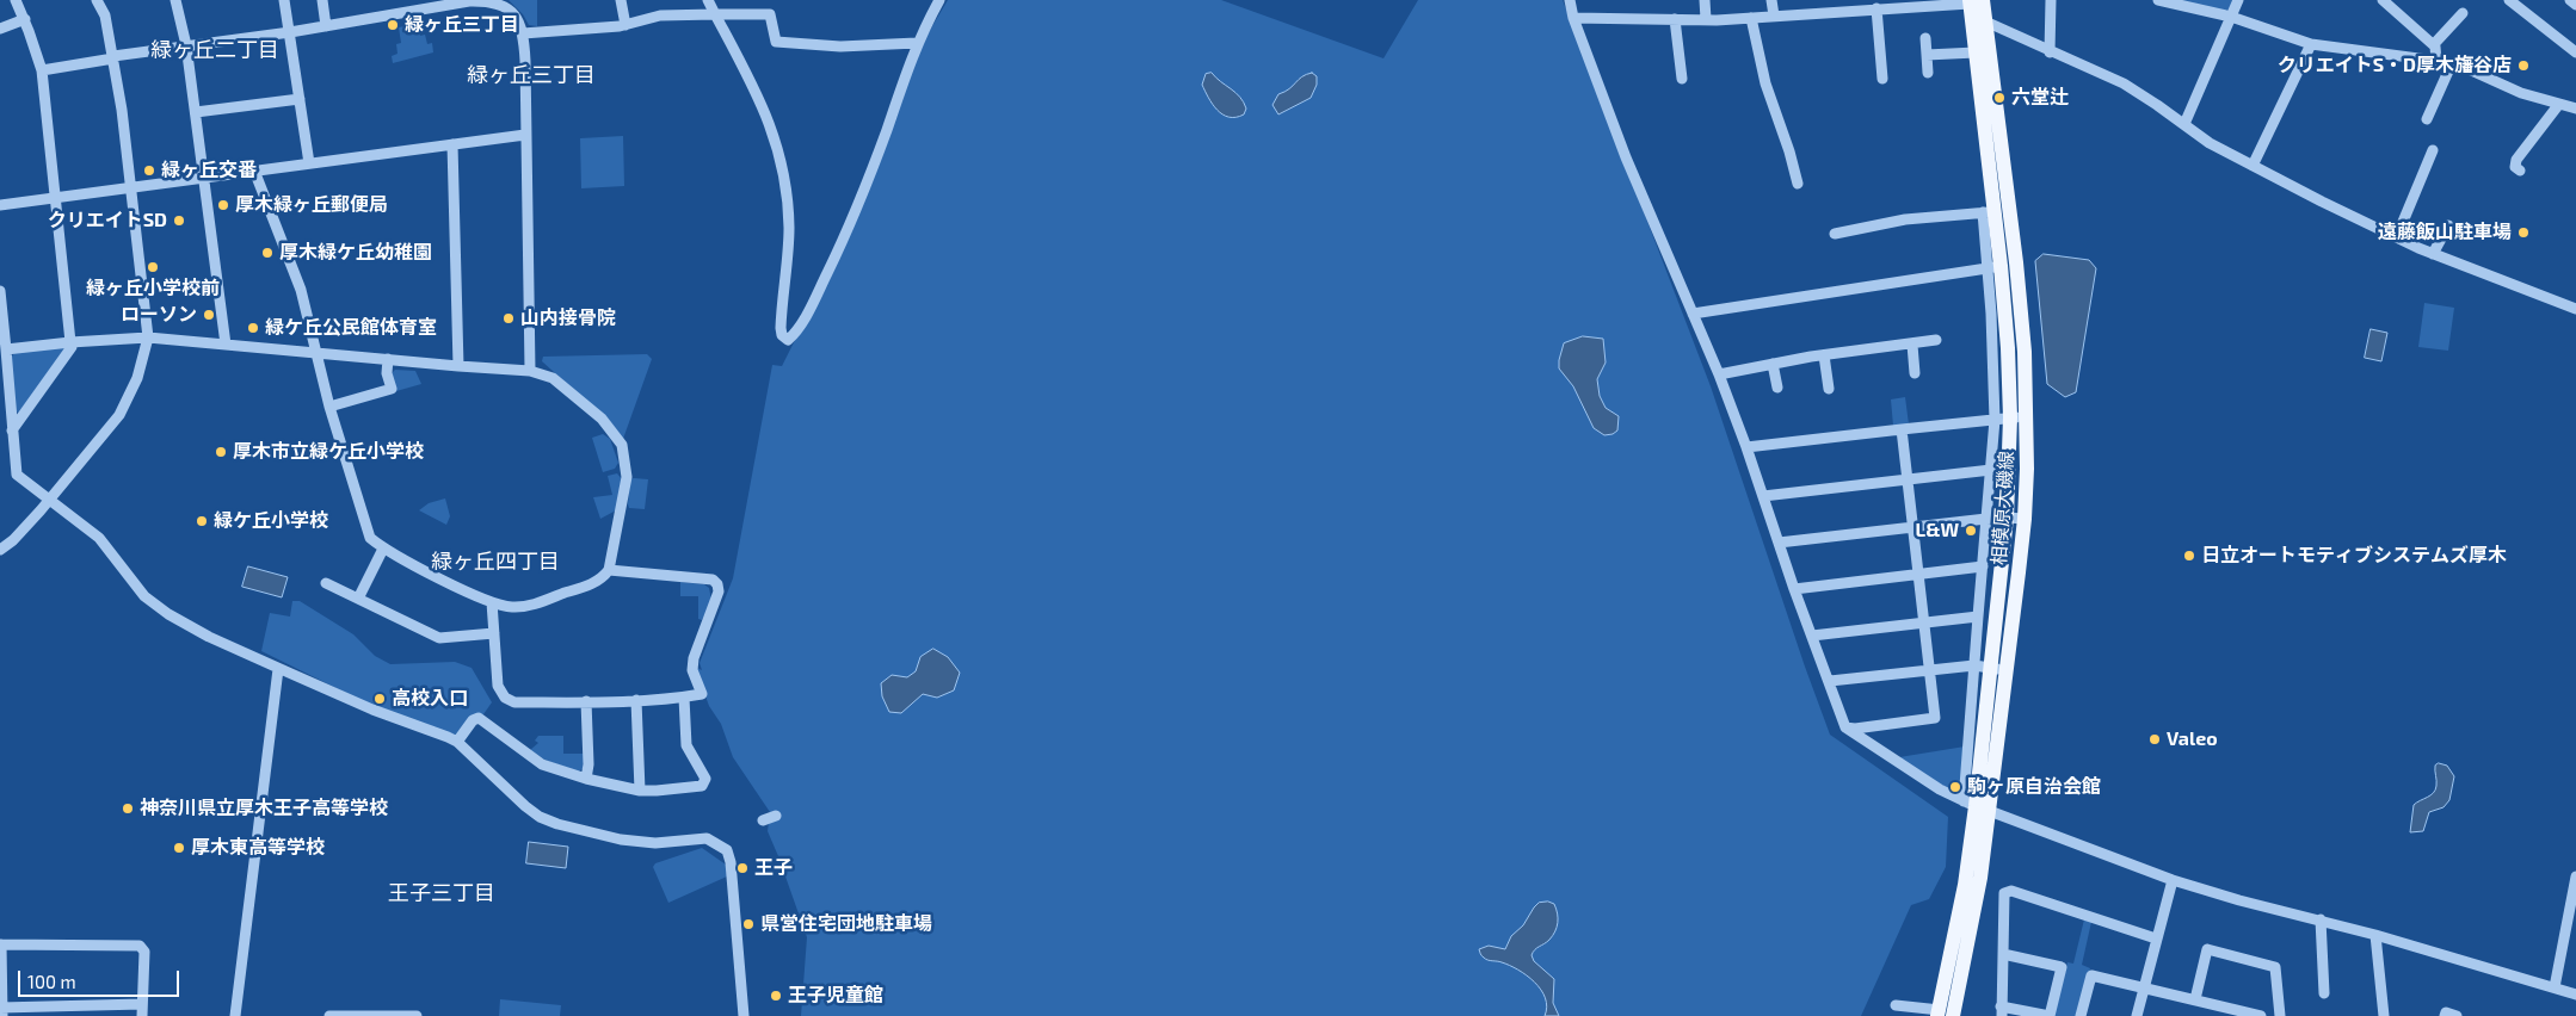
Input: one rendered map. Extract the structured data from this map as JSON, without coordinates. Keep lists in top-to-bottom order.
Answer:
{
  "streets": {
    "main road": ["相模原大磯線"]
  },
  "districts": [
    "緑ヶ丘二丁目",
    "緑ヶ丘三丁目",
    "緑ヶ丘四丁目",
    "王子三丁目"
  ],
  "places": [
    "緑ヶ丘三丁目",
    "クリエイトS・D厚木旛谷店",
    "六堂辻",
    "緑ヶ丘交番",
    "厚木緑ヶ丘郵便局",
    "クリエイトSD",
    "遠藤飯山駐車場",
    "厚木緑ケ丘幼稚園",
    "緑ヶ丘小学校前",
    "ローソン",
    "山内接骨院",
    "緑ケ丘公民館体育室",
    "厚木市立緑ケ丘小学校",
    "緑ケ丘小学校",
    "L&W",
    "日立オートモティブシステムズ厚木",
    "高校入口",
    "Valeo",
    "駒ヶ原自治会館",
    "神奈川県立厚木王子高等学校",
    "厚木東高等学校",
    "王子",
    "県営住宅団地駐車場",
    "王子児童館"
  ],
  "scale_bar": "100 m"
}
